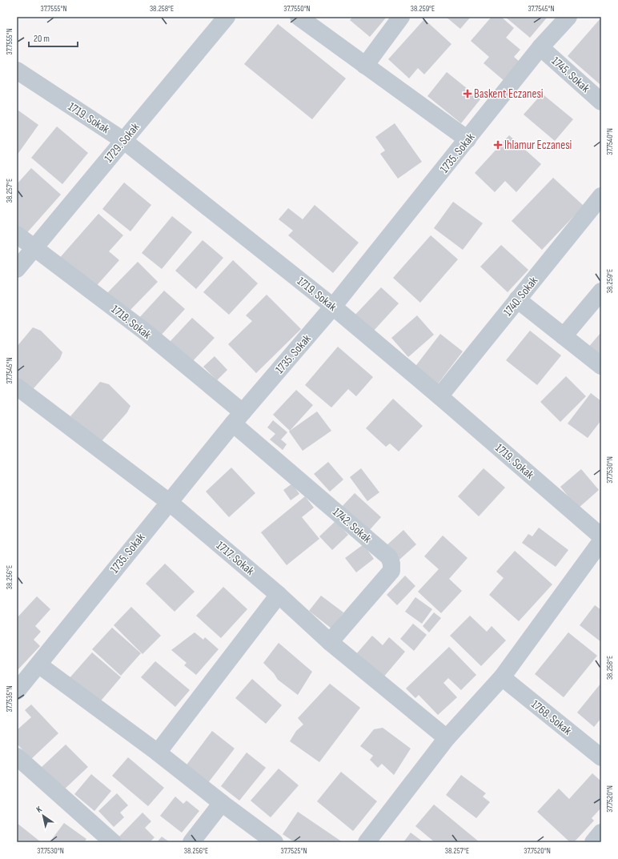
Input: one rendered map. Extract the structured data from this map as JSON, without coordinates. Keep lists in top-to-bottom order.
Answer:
{
  "streets": {
    "street": [
      "1745. Sokak",
      "1719. Sokak",
      "1729. Sokak",
      "1735. Sokak",
      "1740. Sokak",
      "1718. Sokak",
      "1742. Sokak",
      "1717. Sokak",
      "1768. Sokak"
    ]
  },
  "crossings": [
    ["1745. Sokak", "1735. Sokak"],
    ["1719. Sokak", "1729. Sokak"],
    ["1719. Sokak", "1735. Sokak"],
    ["1719. Sokak", "1740. Sokak"],
    ["1729. Sokak", "1718. Sokak"],
    ["1735. Sokak", "1718. Sokak"],
    ["1735. Sokak", "1742. Sokak"],
    ["1735. Sokak", "1717. Sokak"],
    ["1718. Sokak", "1742. Sokak"],
    ["1742. Sokak", "1717. Sokak"]
  ],
  "places": {
    "health": ["Baskent Eczanesi", "Ihlamur Eczanesi"]
  },
  "scale_bar": "20 m",
  "north": "top left",
  "coordinates": [
    "37.7555°N",
    "38.258°E",
    "37.7550°N",
    "38.259°E",
    "37.7545°N",
    "37.7540°N",
    "38.257°E",
    "37.7530°N",
    "38.256°E",
    "37.7535°N",
    "37.7520°N",
    "37.7525°N"
  ]
}
